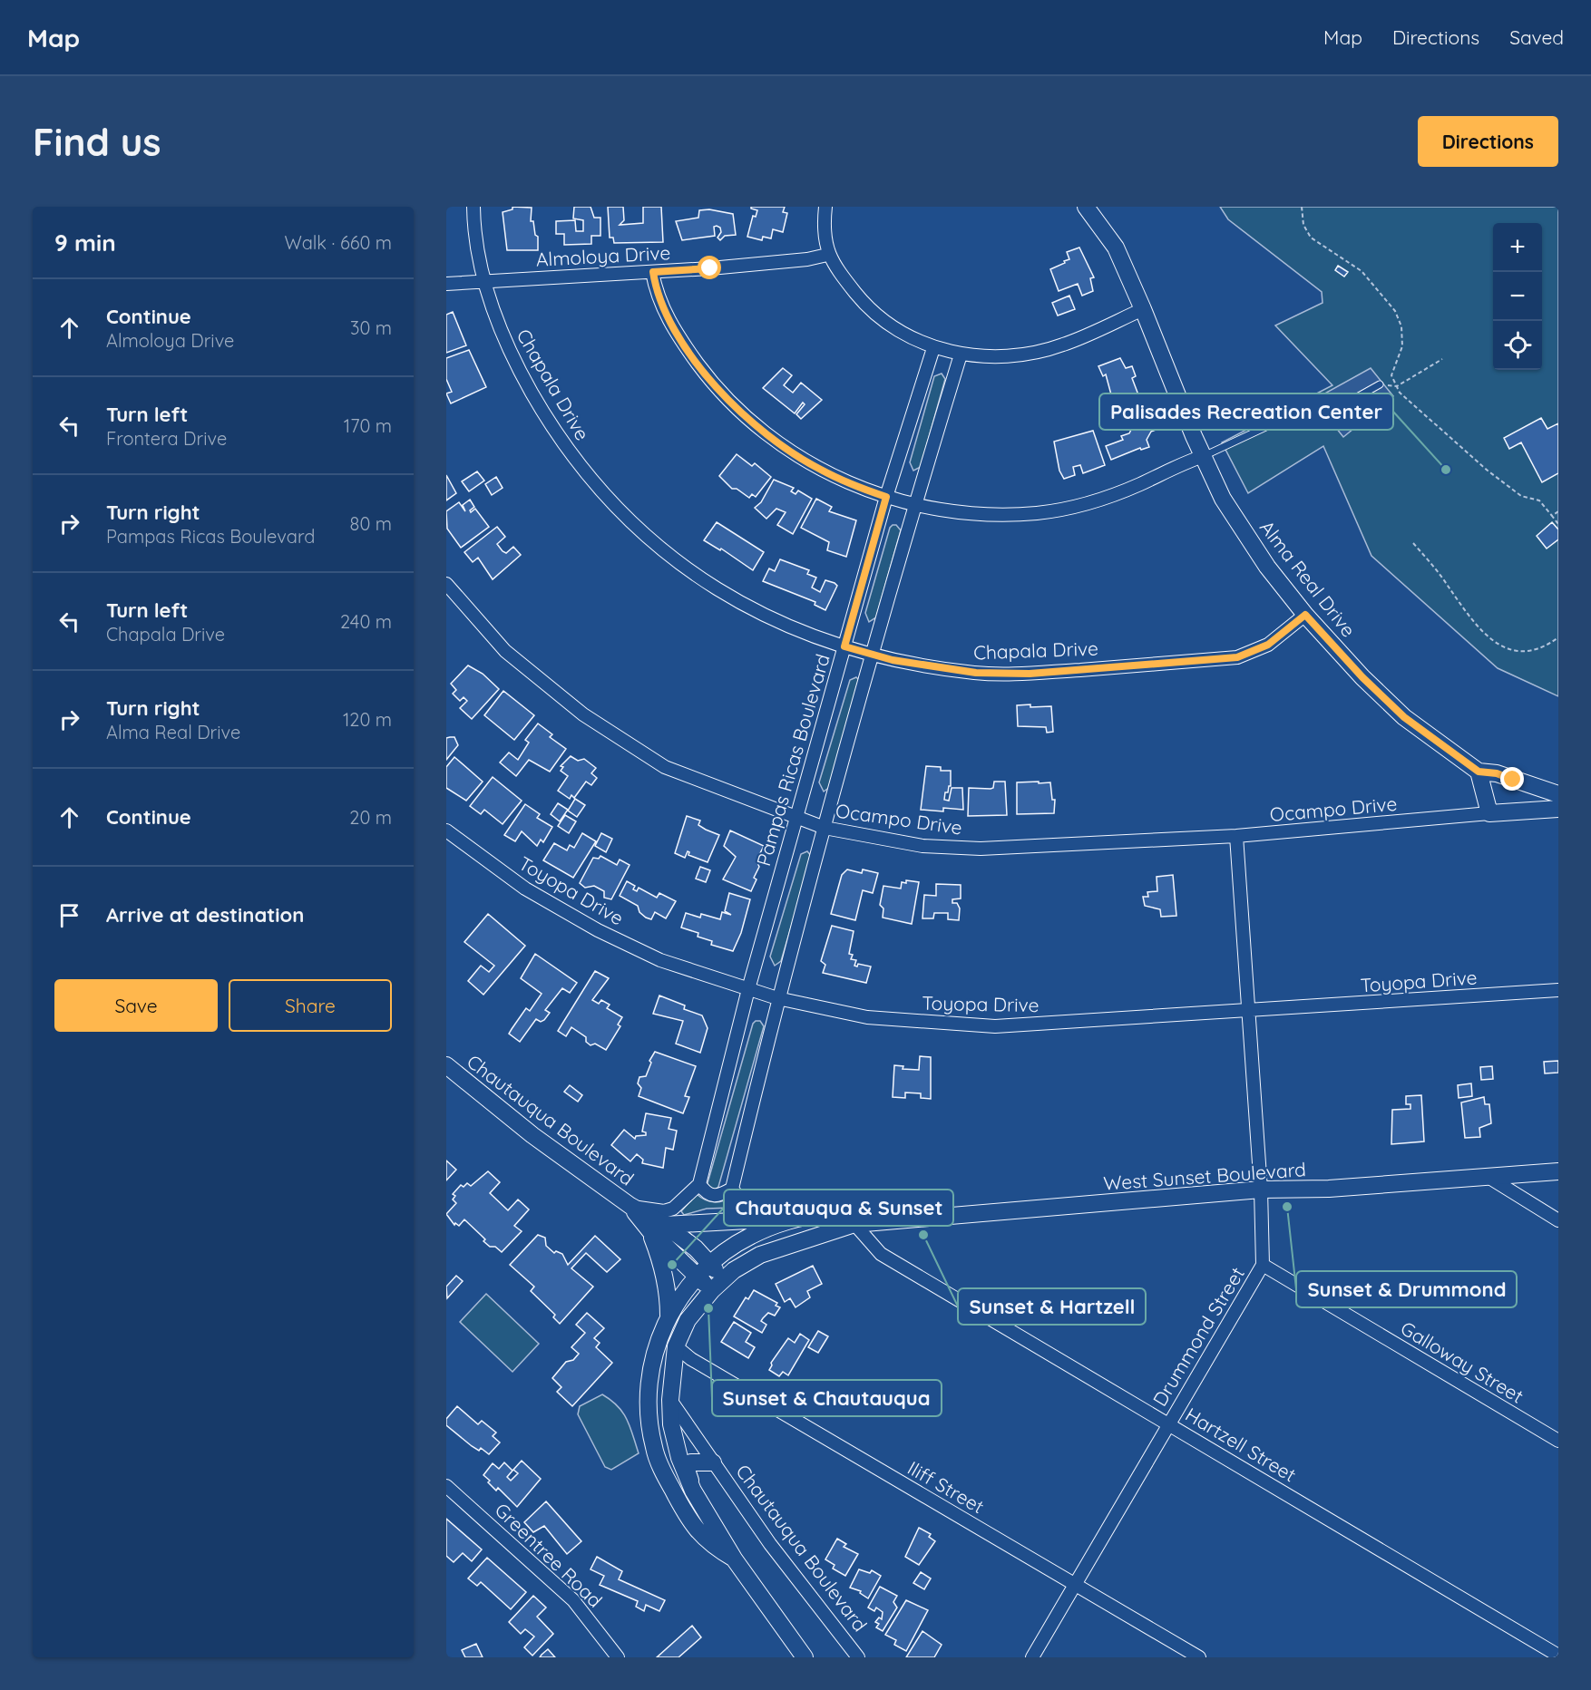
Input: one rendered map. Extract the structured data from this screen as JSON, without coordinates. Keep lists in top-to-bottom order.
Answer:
{
  "streets": {
    "main road": ["Alma Real Drive", "Chautauqua Boulevard", "West Sunset Boulevard"],
    "street": [
      "Almoloya Drive",
      "Chapala Drive",
      "Pampas Ricas Boulevard",
      "Ocampo Drive",
      "Toyopa Drive",
      "Drummond Street",
      "Galloway Street",
      "Hartzell Street",
      "Iliff Street",
      "Greentree Road"
    ]
  },
  "crossings": [
    ["Almoloya Drive", "Chapala Drive"],
    ["Chapala Drive", "Alma Real Drive"],
    ["Chapala Drive", "Pampas Ricas Boulevard"],
    ["Pampas Ricas Boulevard", "Ocampo Drive"],
    ["Pampas Ricas Boulevard", "Toyopa Drive"],
    ["Ocampo Drive", "Drummond Street"],
    ["Toyopa Drive", "Drummond Street"],
    ["Chautauqua Boulevard", "West Sunset Boulevard"],
    ["West Sunset Boulevard", "Drummond Street"],
    ["West Sunset Boulevard", "Hartzell Street"],
    ["West Sunset Boulevard", "Iliff Street"],
    ["Drummond Street", "Galloway Street"],
    ["Drummond Street", "Hartzell Street"],
    ["Drummond Street", "Iliff Street"]
  ],
  "places": [
    "Palisades Recreation Center",
    "Sunset & Drummond",
    "Sunset & Hartzell",
    "Chautauqua & Sunset",
    "Sunset & Chautauqua"
  ],
  "page": {
    "header": "Map",
    "nav": ["Map", "Directions", "Saved"],
    "buttons": [
      "Directions",
      ["Save", "Share"]
    ],
    "title": "Find us",
    "heading": ["9 min", "Walk · 660 m"],
    "map_buttons": ["+", "−"],
    "list": [
      ["Continue", "Almoloya Drive", "30 m"],
      ["Turn left", "Frontera Drive", "170 m"],
      ["Turn right", "Pampas Ricas Boulevard", "80 m"],
      ["Turn left", "Chapala Drive", "240 m"],
      ["Turn right", "Alma Real Drive", "120 m"],
      ["Continue", "20 m"],
      "Arrive at destination"
    ]
  }
}
